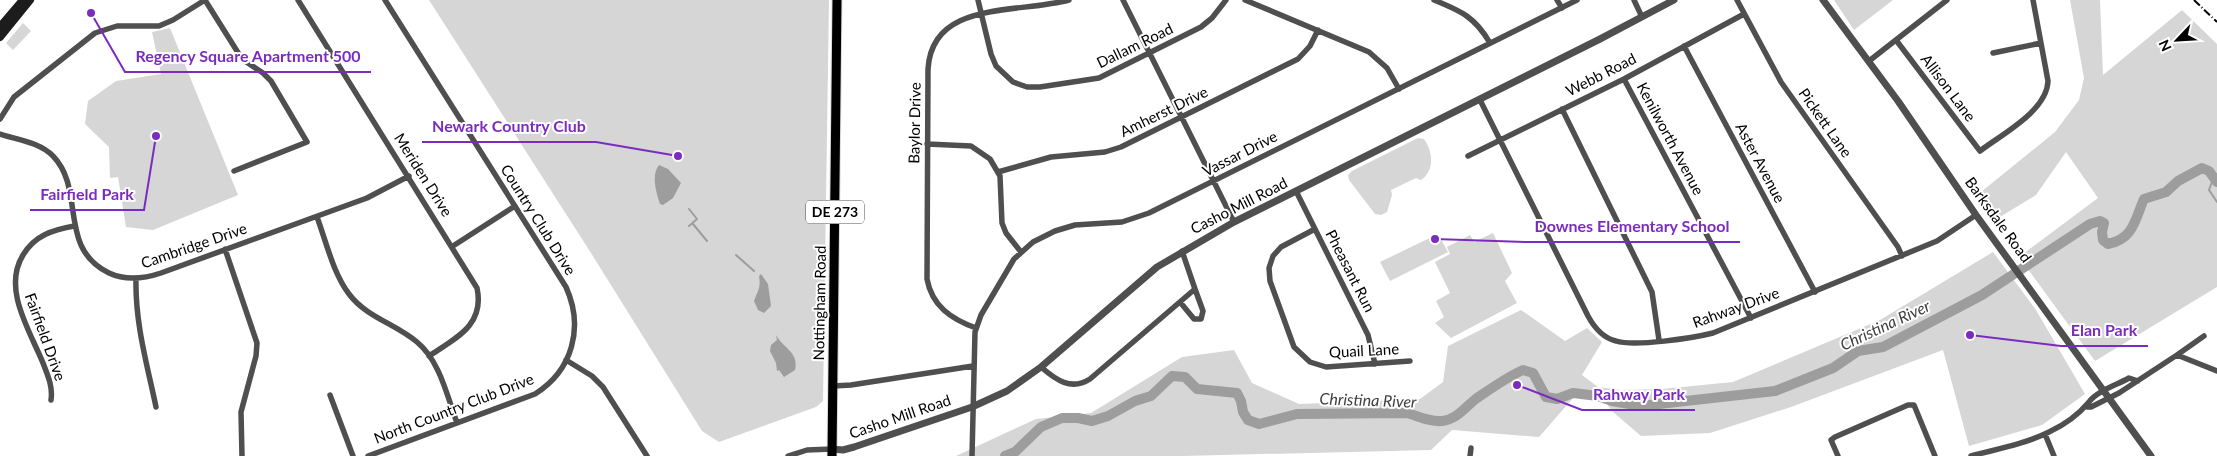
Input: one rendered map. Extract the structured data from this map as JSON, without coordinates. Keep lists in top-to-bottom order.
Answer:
{
  "streets": {
    "main road": ["DE 273", "Nottingham Road"],
    "street": [
      "Dallam Road",
      "Webb Road",
      "Allison Lane",
      "Amherst Drive",
      "Baylor Drive",
      "Pickett Lane",
      "Kenilworth Avenue",
      "Vassar Drive",
      "Aster Avenue",
      "Meriden Drive",
      "Casho Mill Road",
      "Country Club Drive",
      "Barksdale Road",
      "Cambridge Drive",
      "Pheasant Run",
      "Rahway Drive",
      "Fairfield Drive",
      "Quail Lane",
      "North Country Club Drive"
    ]
  },
  "crossings": [
    ["Dallam Road", "Baylor Drive"],
    ["Webb Road", "Pickett Lane"],
    ["Webb Road", "Kenilworth Avenue"],
    ["Webb Road", "Aster Avenue"],
    ["Webb Road", "Rahway Drive"],
    ["Baylor Drive", "Vassar Drive"],
    ["Pickett Lane", "Rahway Drive"],
    ["Kenilworth Avenue", "Rahway Drive"],
    ["Vassar Drive", "Casho Mill Road"],
    ["Aster Avenue", "Rahway Drive"],
    ["Meriden Drive", "Cambridge Drive"],
    ["Casho Mill Road", "Pheasant Run"],
    ["Casho Mill Road", "Nottingham Road"],
    ["Casho Mill Road", "Rahway Drive"],
    ["Country Club Drive", "North Country Club Drive"],
    ["Barksdale Road", "Rahway Drive"],
    ["Cambridge Drive", "Fairfield Drive"],
    ["Pheasant Run", "Quail Lane"]
  ],
  "water": ["Christina River"],
  "places": [
    "Regency Square Apartment 500",
    "Fairfield Park",
    "Newark Country Club",
    "Downes Elementary School",
    "Elan Park",
    "Rahway Park"
  ],
  "north": "bottom left"
}
